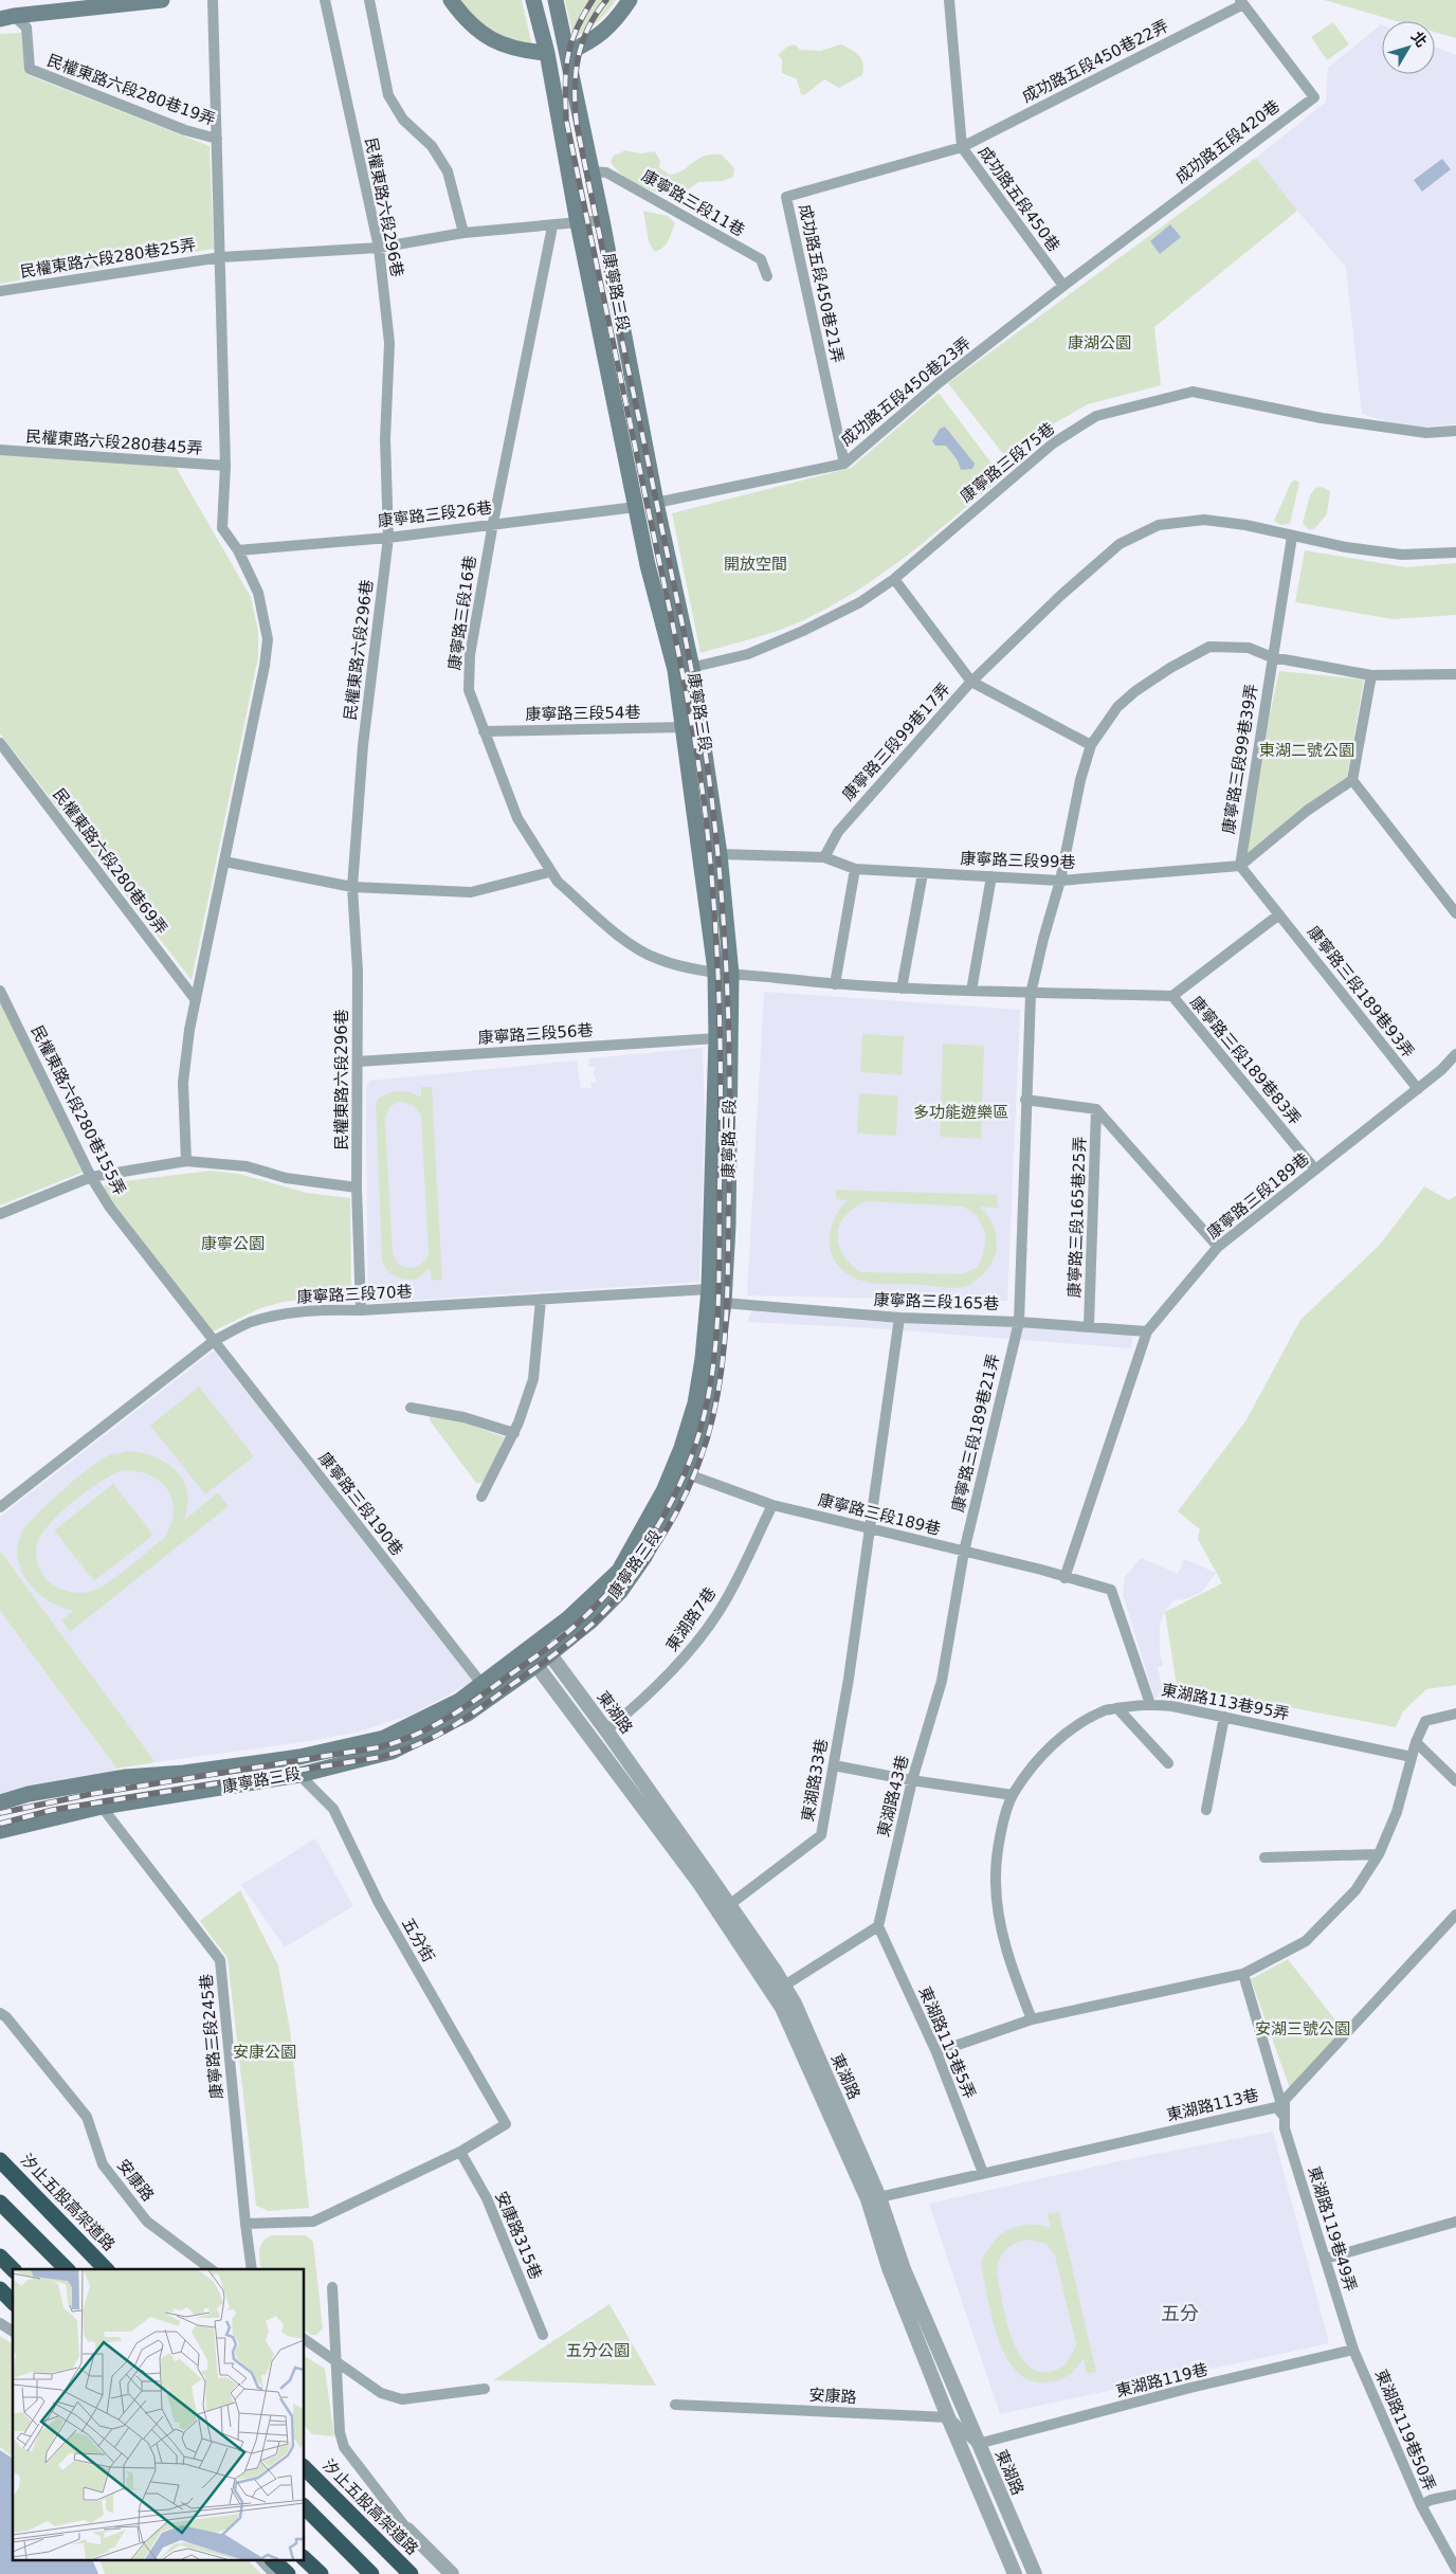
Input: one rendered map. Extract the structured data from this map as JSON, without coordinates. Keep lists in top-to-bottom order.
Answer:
{
  "streets": {
    "highway": ["汐止五股高架道路"],
    "main road": ["康寧路三段"],
    "street": [
      "成功路五段450巷22弄",
      "民權東路六段280巷19弄",
      "成功路五段420巷",
      "成功路五段450巷",
      "康寧路三段11巷",
      "民權東路六段296巷",
      "民權東路六段280巷25弄",
      "成功路五段450巷21弄",
      "成功路五段450巷23弄",
      "民權東路六段280巷45弄",
      "康寧路三段75巷",
      "康寧路三段26巷",
      "康寧路三段16巷",
      "康寧路三段54巷",
      "康寧路三段99巷17弄",
      "康寧路三段99巷39弄",
      "康寧路三段99巷",
      "民權東路六段280巷69弄",
      "康寧路三段189巷93弄",
      "康寧路三段56巷",
      "康寧路三段189巷83弄",
      "民權東路六段280巷155弄",
      "康寧路三段189巷",
      "康寧路三段165巷25弄",
      "康寧路三段70巷",
      "康寧路三段165巷",
      "康寧路三段189巷21弄",
      "康寧路三段190巷",
      "東湖路7巷",
      "東湖路113巷95弄",
      "東湖路",
      "東湖路33巷",
      "東湖路43巷",
      "五分街",
      "康寧路三段245巷",
      "東湖路113巷5弄",
      "東湖路113巷",
      "安康路",
      "東湖路119巷49弄",
      "安康路315巷",
      "東湖路119巷",
      "東湖路119巷50弄"
    ]
  },
  "crossings": [
    ["成功路五段450巷22弄", "成功路五段420巷"],
    ["成功路五段450巷22弄", "成功路五段450巷"],
    ["成功路五段450巷22弄", "成功路五段450巷21弄"],
    ["成功路五段420巷", "成功路五段450巷"],
    ["成功路五段420巷", "成功路五段450巷23弄"],
    ["成功路五段450巷", "成功路五段450巷21弄"],
    ["成功路五段450巷", "成功路五段450巷23弄"],
    ["康寧路三段11巷", "康寧路三段"],
    ["民權東路六段296巷", "民權東路六段280巷25弄"],
    ["民權東路六段296巷", "康寧路三段26巷"],
    ["民權東路六段296巷", "康寧路三段56巷"],
    ["民權東路六段296巷", "康寧路三段70巷"],
    ["成功路五段450巷21弄", "成功路五段450巷23弄"],
    ["康寧路三段", "成功路五段450巷23弄"],
    ["康寧路三段", "康寧路三段75巷"],
    ["康寧路三段", "康寧路三段26巷"],
    ["康寧路三段", "康寧路三段16巷"],
    ["康寧路三段", "康寧路三段54巷"],
    ["康寧路三段", "康寧路三段99巷"],
    ["康寧路三段", "康寧路三段56巷"],
    ["康寧路三段", "康寧路三段189巷"],
    ["康寧路三段", "康寧路三段70巷"],
    ["康寧路三段", "康寧路三段165巷"],
    ["康寧路三段", "康寧路三段190巷"],
    ["康寧路三段", "東湖路"],
    ["康寧路三段", "五分街"],
    ["康寧路三段", "康寧路三段245巷"],
    ["康寧路三段26巷", "康寧路三段16巷"],
    ["康寧路三段16巷", "康寧路三段54巷"],
    ["康寧路三段16巷", "康寧路三段189巷83弄"],
    ["康寧路三段16巷", "康寧路三段189巷21弄"],
    ["康寧路三段99巷17弄", "康寧路三段99巷"],
    ["康寧路三段99巷17弄", "康寧路三段189巷21弄"],
    ["康寧路三段99巷39弄", "康寧路三段99巷"],
    ["康寧路三段99巷39弄", "康寧路三段189巷93弄"],
    ["康寧路三段99巷", "康寧路三段189巷93弄"],
    ["康寧路三段99巷", "康寧路三段189巷21弄"],
    ["康寧路三段189巷93弄", "康寧路三段189巷"],
    ["康寧路三段189巷83弄", "康寧路三段189巷"],
    ["民權東路六段280巷155弄", "康寧路三段70巷"],
    ["民權東路六段280巷155弄", "康寧路三段190巷"],
    ["康寧路三段189巷", "康寧路三段165巷"],
    ["康寧路三段189巷", "康寧路三段189巷21弄"],
    ["康寧路三段189巷", "東湖路7巷"],
    ["康寧路三段189巷", "東湖路113巷95弄"],
    ["康寧路三段189巷", "東湖路33巷"],
    ["康寧路三段189巷", "東湖路43巷"],
    ["康寧路三段165巷25弄", "康寧路三段165巷"],
    ["康寧路三段70巷", "康寧路三段190巷"],
    ["康寧路三段165巷", "康寧路三段189巷21弄"],
    ["康寧路三段165巷", "東湖路33巷"],
    ["康寧路三段189巷21弄", "東湖路43巷"],
    ["東湖路7巷", "東湖路"],
    ["東湖路", "東湖路33巷"],
    ["東湖路", "東湖路113巷"],
    ["東湖路", "安康路"],
    ["東湖路", "東湖路119巷"],
    ["東湖路43巷", "東湖路113巷5弄"],
    ["五分街", "安康路315巷"],
    ["東湖路113巷5弄", "東湖路113巷"],
    ["東湖路113巷", "東湖路119巷49弄"],
    ["東湖路119巷49弄", "東湖路119巷"],
    ["東湖路119巷49弄", "東湖路119巷50弄"],
    ["東湖路119巷", "東湖路119巷50弄"]
  ],
  "districts": ["五分"],
  "parks": [
    "康湖公園",
    "開放空間",
    "東湖二號公園",
    "多功能遊樂區",
    "康寧公園",
    "安湖三號公園",
    "安康公園",
    "五分公園"
  ],
  "north": "top right"
}
